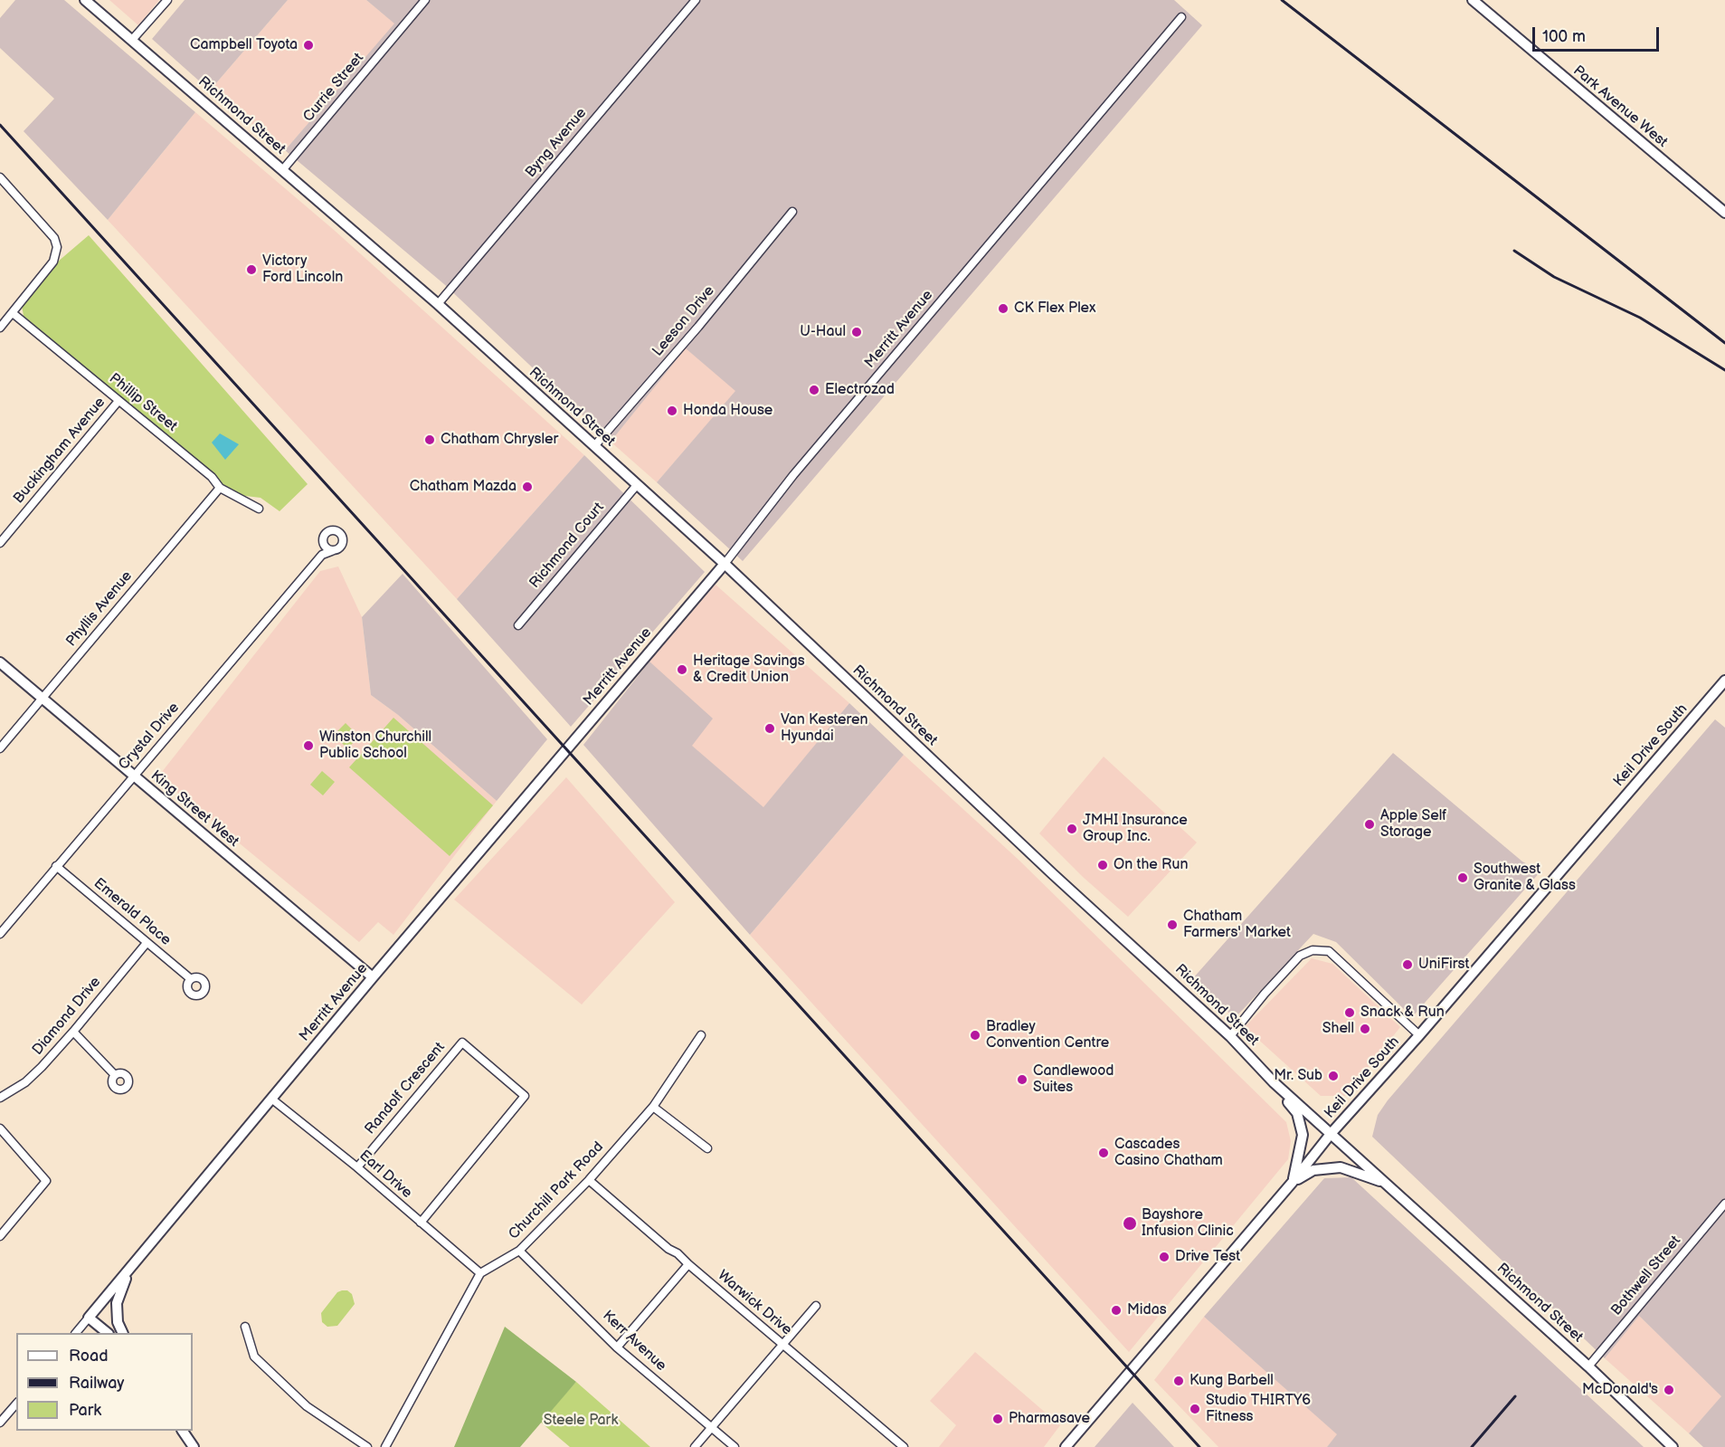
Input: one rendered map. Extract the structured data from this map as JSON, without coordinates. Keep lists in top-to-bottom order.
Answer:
{
  "streets": {
    "main road": [
      "Park Avenue West",
      "Richmond Street",
      "Merritt Avenue",
      "Keil Drive South",
      "King Street West"
    ],
    "street": [
      "Currie Street",
      "Byng Avenue",
      "Leeson Drive",
      "Phillip Street",
      "Buckingham Avenue",
      "Richmond Court",
      "Phyllis Avenue",
      "Crystal Drive",
      "Emerald Place",
      "Diamond Drive",
      "Randolf Crescent",
      "Earl Drive",
      "Churchill Park Road",
      "Bothwell Street",
      "Warwick Drive",
      "Kerr Avenue"
    ]
  },
  "crossings": [
    ["Currie Street", "Richmond Street"],
    ["Richmond Street", "Byng Avenue"],
    ["Richmond Street", "Leeson Drive"],
    ["Richmond Street", "Merritt Avenue"],
    ["Richmond Street", "Richmond Court"],
    ["Richmond Street", "Keil Drive South"],
    ["Richmond Street", "Bothwell Street"],
    ["Merritt Avenue", "King Street West"],
    ["Merritt Avenue", "Earl Drive"],
    ["Phillip Street", "Buckingham Avenue"],
    ["Phillip Street", "Phyllis Avenue"],
    ["Phyllis Avenue", "King Street West"],
    ["Crystal Drive", "King Street West"],
    ["Crystal Drive", "Emerald Place"],
    ["Emerald Place", "Diamond Drive"],
    ["Randolf Crescent", "Earl Drive"],
    ["Earl Drive", "Churchill Park Road"],
    ["Churchill Park Road", "Warwick Drive"],
    ["Churchill Park Road", "Kerr Avenue"]
  ],
  "parks": ["Steele Park"],
  "places": [
    "Campbell Toyota",
    "Victory Ford Lincoln",
    "CK Flex Plex",
    "U-Haul",
    "Electrozad",
    "Honda House",
    "Chatham Chrysler",
    "Chatham Mazda",
    "Heritage Savings & Credit Union",
    "Van Kesteren Hyundai",
    "Winston Churchill Public School",
    "Apple Self Storage",
    "JMHI Insurance Group Inc.",
    "On the Run",
    "Southwest Granite & Glass",
    "Chatham Farmers' Market",
    "UniFirst",
    "Snack & Run",
    "Shell",
    "Bradley Convention Centre",
    "Mr. Sub",
    "Candlewood Suites",
    "Cascades Casino Chatham",
    "Bayshore Infusion Clinic",
    "Drive Test",
    "Midas",
    "Kung Barbell",
    "McDonald's",
    "Studio THIRTY6 Fitness",
    "Pharmasave"
  ],
  "legend": ["Road", "Railway", "Park"],
  "scale_bar": "100 m"
}
